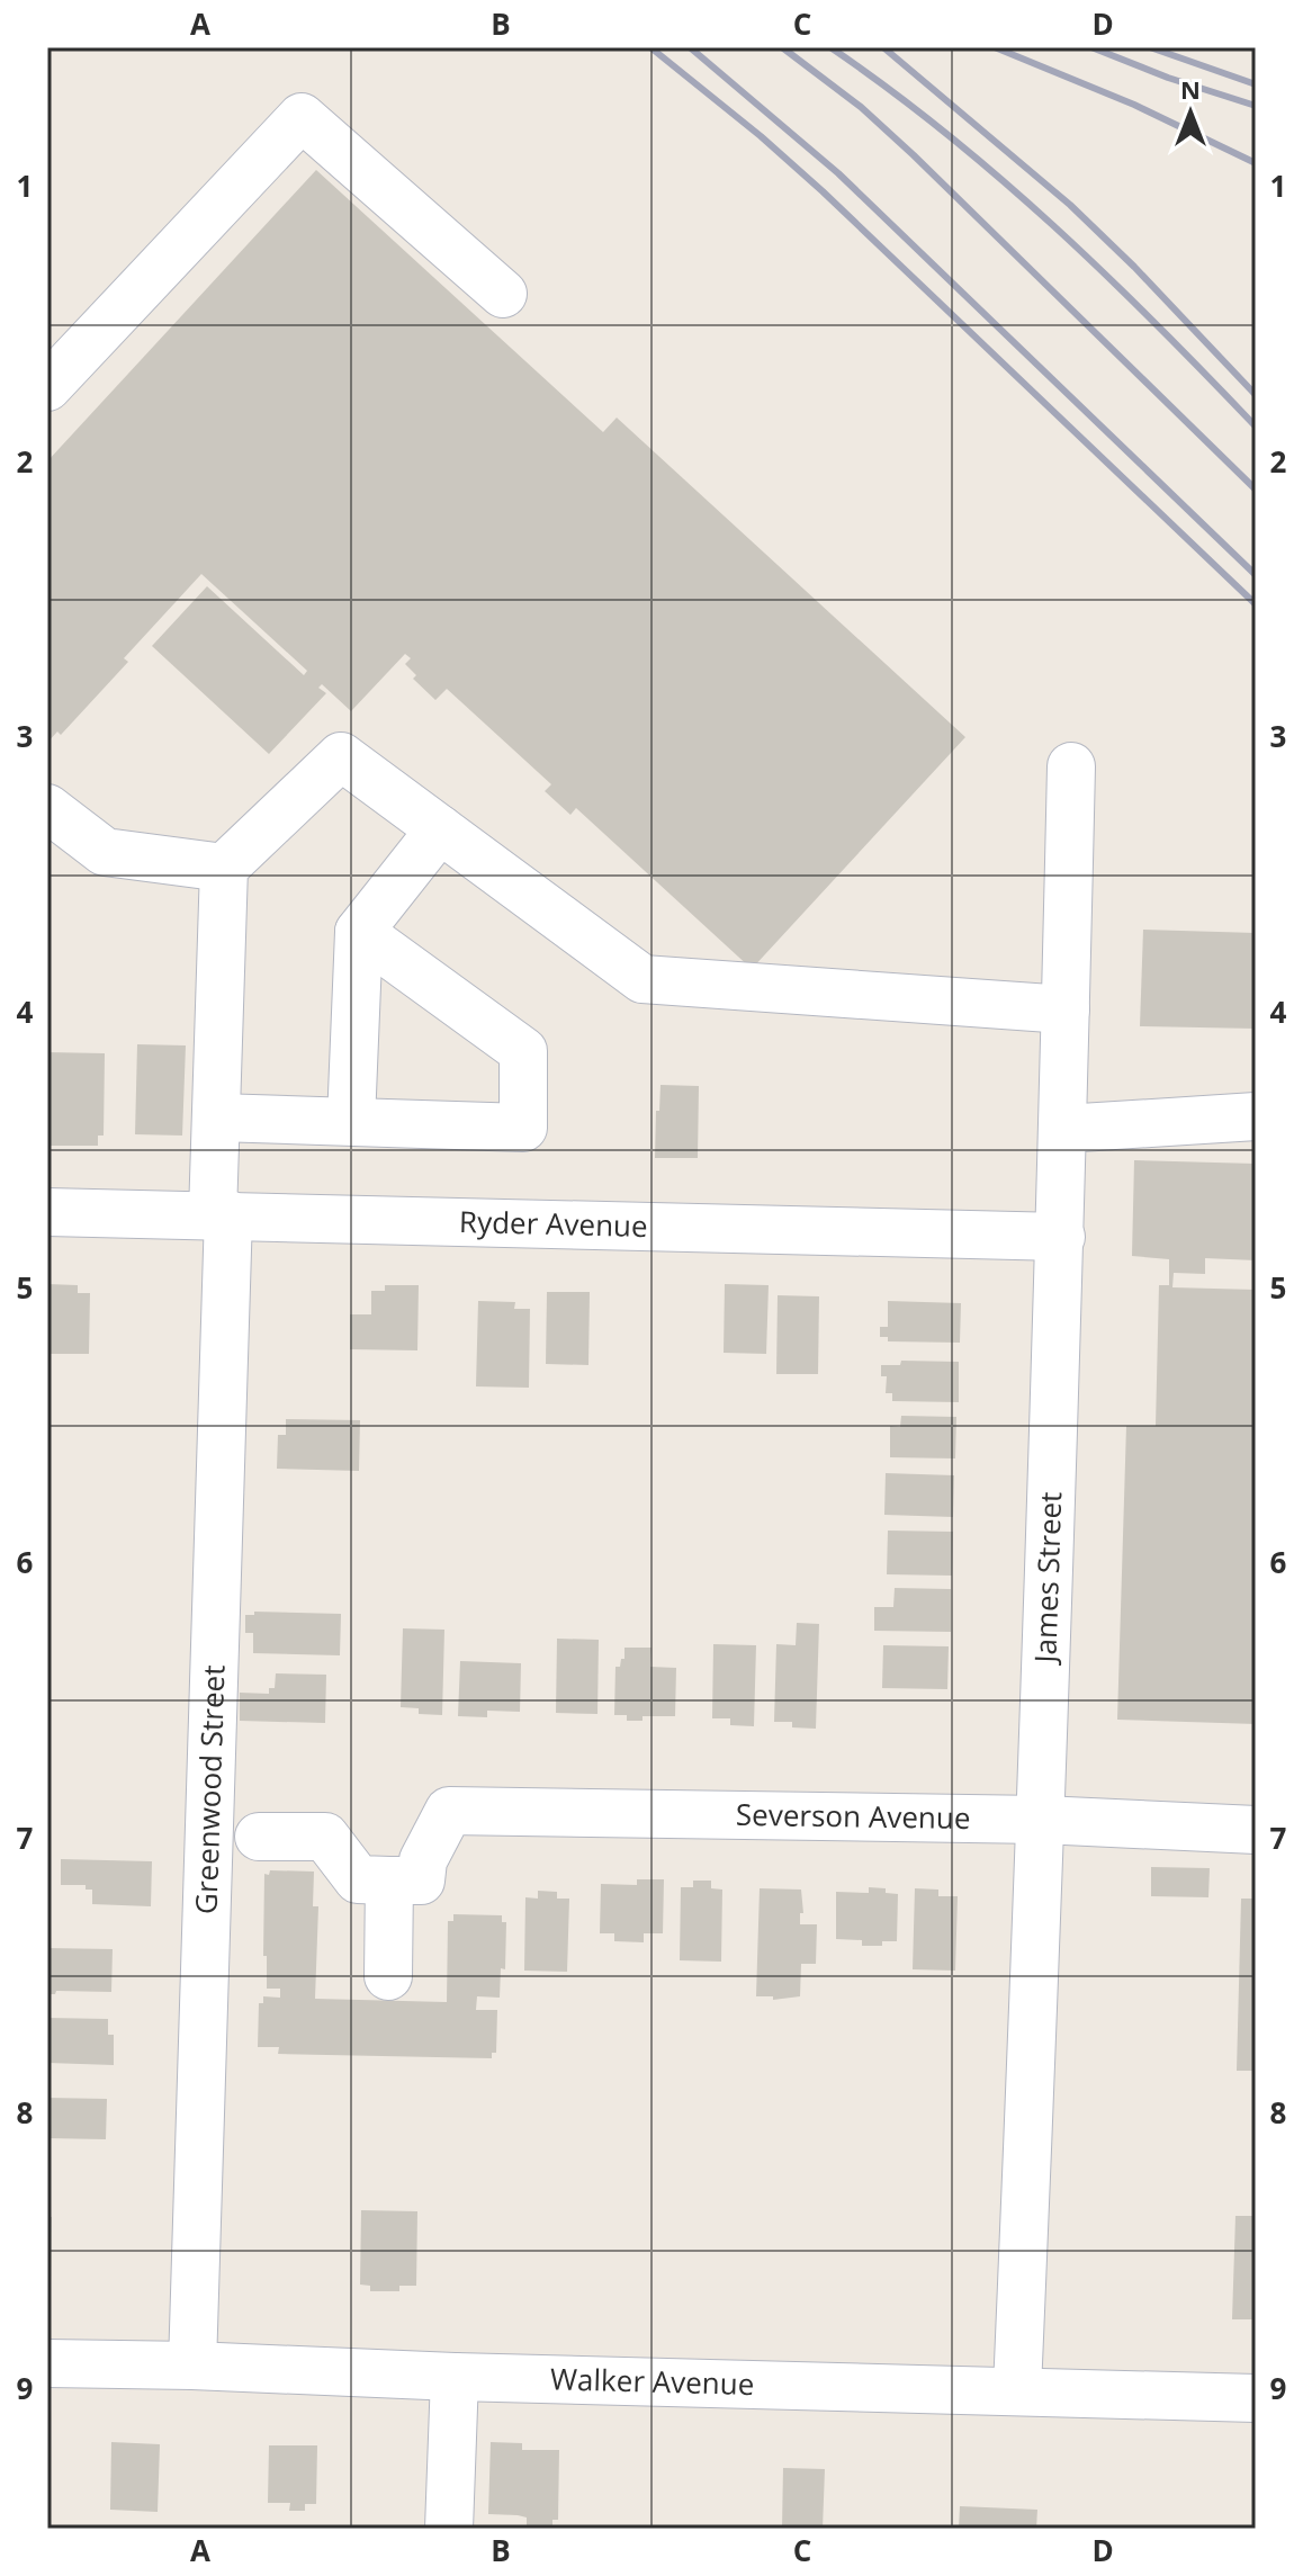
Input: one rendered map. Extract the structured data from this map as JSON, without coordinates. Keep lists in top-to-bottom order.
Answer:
{
  "streets": {
    "street": [
      "Ryder Avenue",
      "James Street",
      "Greenwood Street",
      "Severson Avenue",
      "Walker Avenue"
    ]
  },
  "crossings": [
    ["Ryder Avenue", "James Street"],
    ["Ryder Avenue", "Greenwood Street"],
    ["James Street", "Severson Avenue"],
    ["James Street", "Walker Avenue"],
    ["Greenwood Street", "Walker Avenue"]
  ],
  "north": "top",
  "grid": {
    "columns": [
      "A",
      "B",
      "C",
      "D"
    ],
    "rows": [
      "1",
      "2",
      "3",
      "4",
      "5",
      "6",
      "7",
      "8",
      "9"
    ]
  }
}
